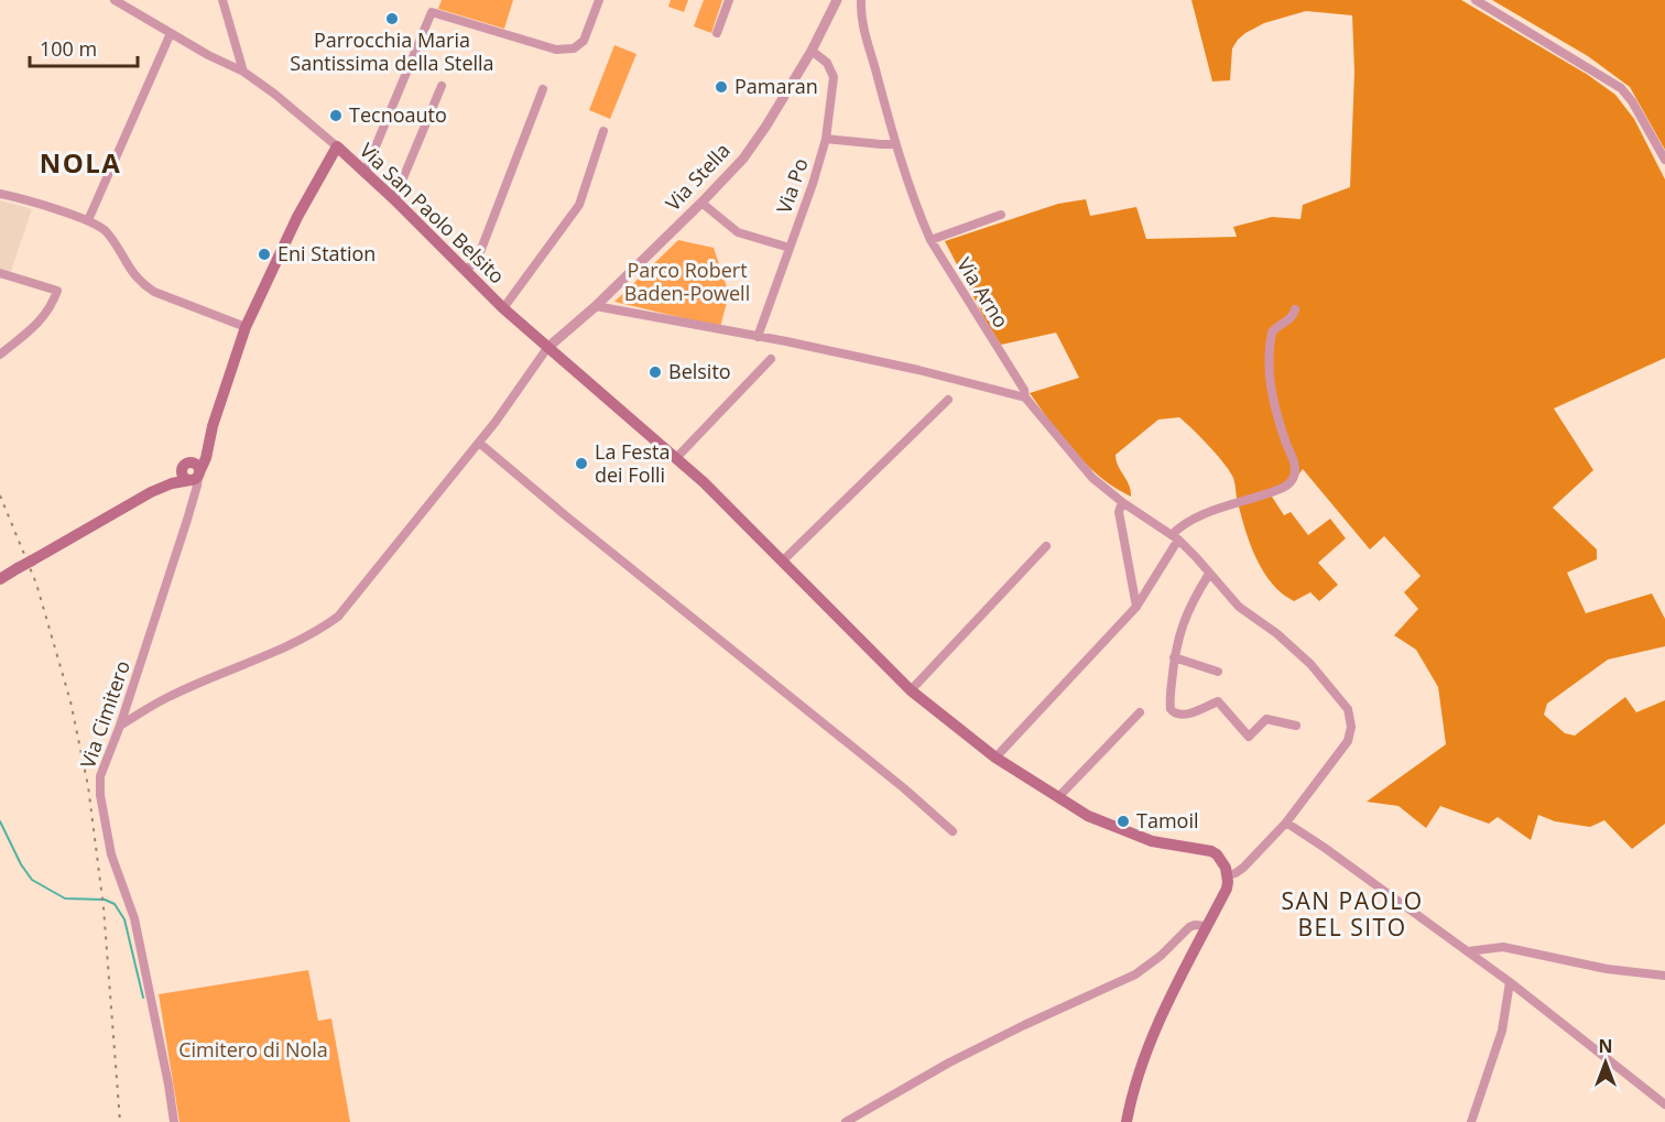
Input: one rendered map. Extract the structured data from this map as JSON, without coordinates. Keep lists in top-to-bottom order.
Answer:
{
  "streets": {
    "main road": ["Via San Paolo Belsito"],
    "street": [
      "Via Stella",
      "Via Po",
      "Via Arno",
      "Via Cimitero"
    ]
  },
  "crossings": [
    ["Via Stella", "Via Po"],
    ["Via Stella", "Via San Paolo Belsito"],
    ["Via San Paolo Belsito", "Via Arno"]
  ],
  "districts": ["NOLA", "SAN PAOLO BEL SITO"],
  "parks": ["Parco Robert Baden-Powell", "Cimitero di Nola"],
  "places": [
    "Parrocchia Maria Santissima della Stella",
    "Pamaran",
    "Tecnoauto",
    "Eni Station",
    "Belsito",
    "La Festa dei Folli",
    "Tamoil"
  ],
  "scale_bar": "100 m",
  "north": "top"
}
